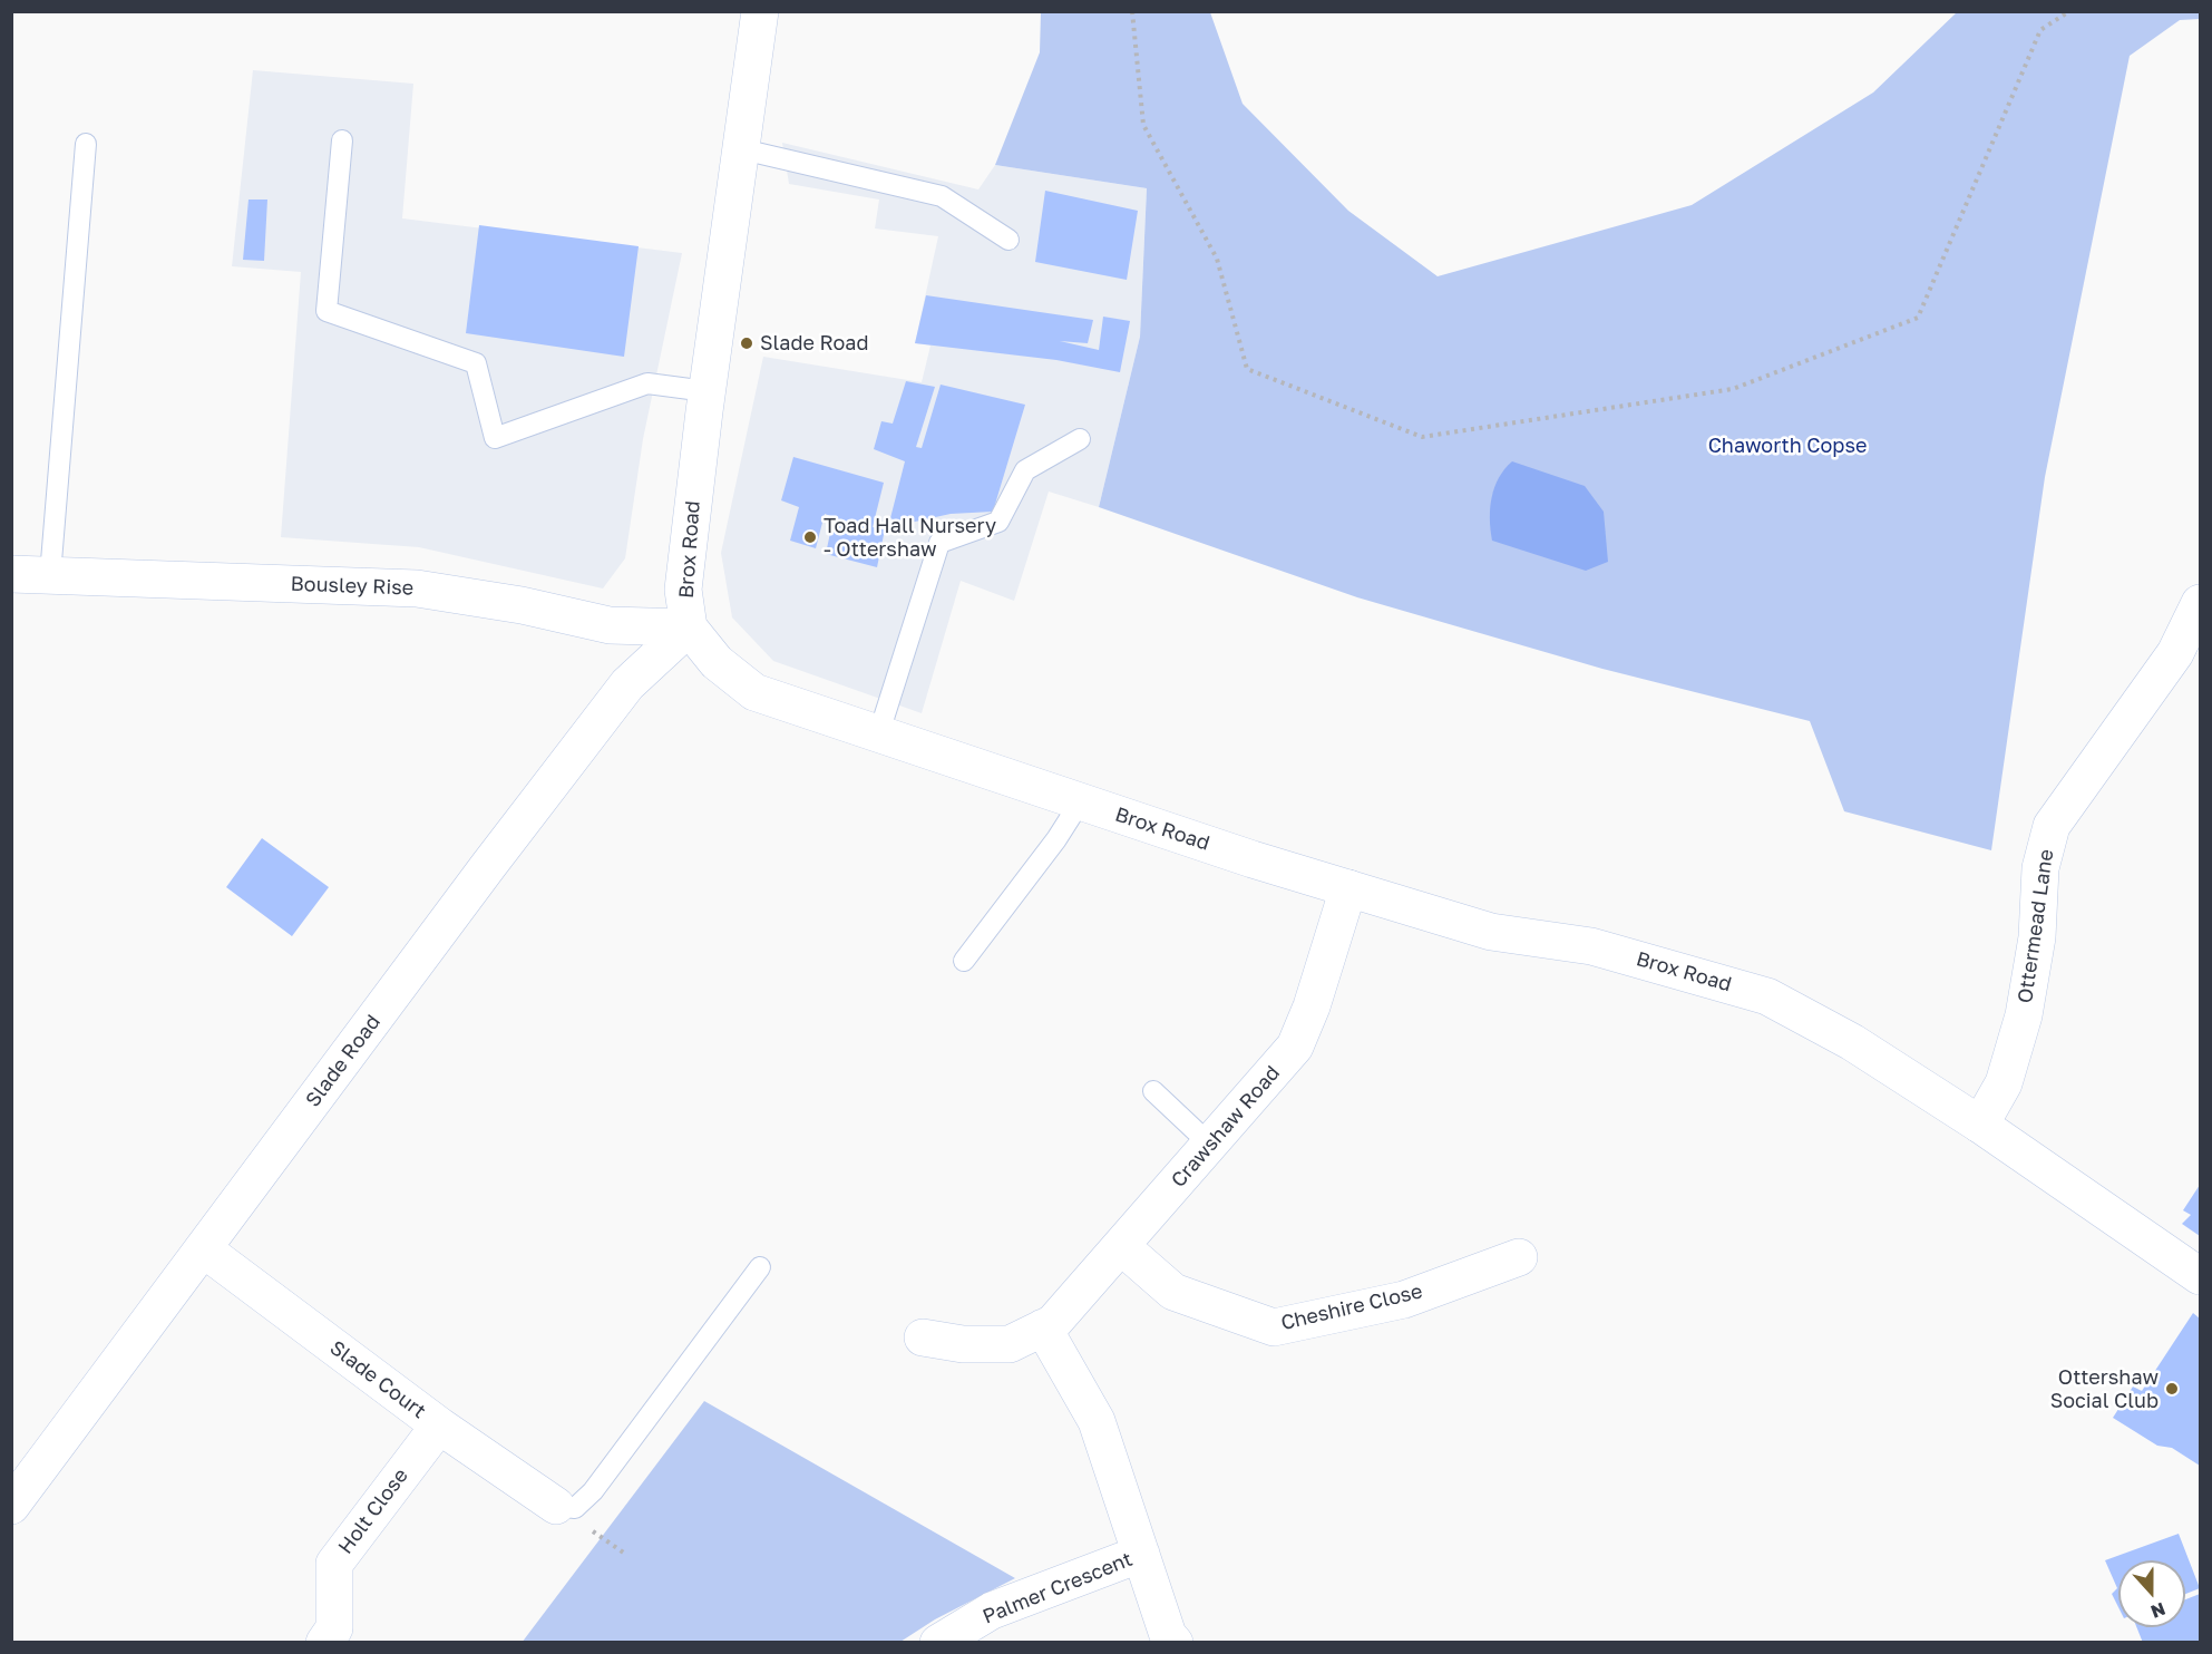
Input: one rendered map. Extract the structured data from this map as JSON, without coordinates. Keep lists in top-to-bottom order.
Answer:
{
  "streets": {
    "street": [
      "Brox Road",
      "Bousley Rise",
      "Ottermead Lane",
      "Slade Road",
      "Crawshaw Road",
      "Cheshire Close",
      "Slade Court",
      "Holt Close",
      "Palmer Crescent"
    ]
  },
  "crossings": [
    ["Brox Road", "Bousley Rise"],
    ["Brox Road", "Ottermead Lane"],
    ["Brox Road", "Slade Road"],
    ["Brox Road", "Crawshaw Road"],
    ["Bousley Rise", "Slade Road"],
    ["Slade Road", "Slade Court"],
    ["Crawshaw Road", "Cheshire Close"],
    ["Slade Court", "Holt Close"]
  ],
  "parks": ["Chaworth Copse"],
  "places": ["Slade Road", "Toad Hall Nursery - Ottershaw", "Ottershaw Social Club"],
  "north": "bottom"
}
